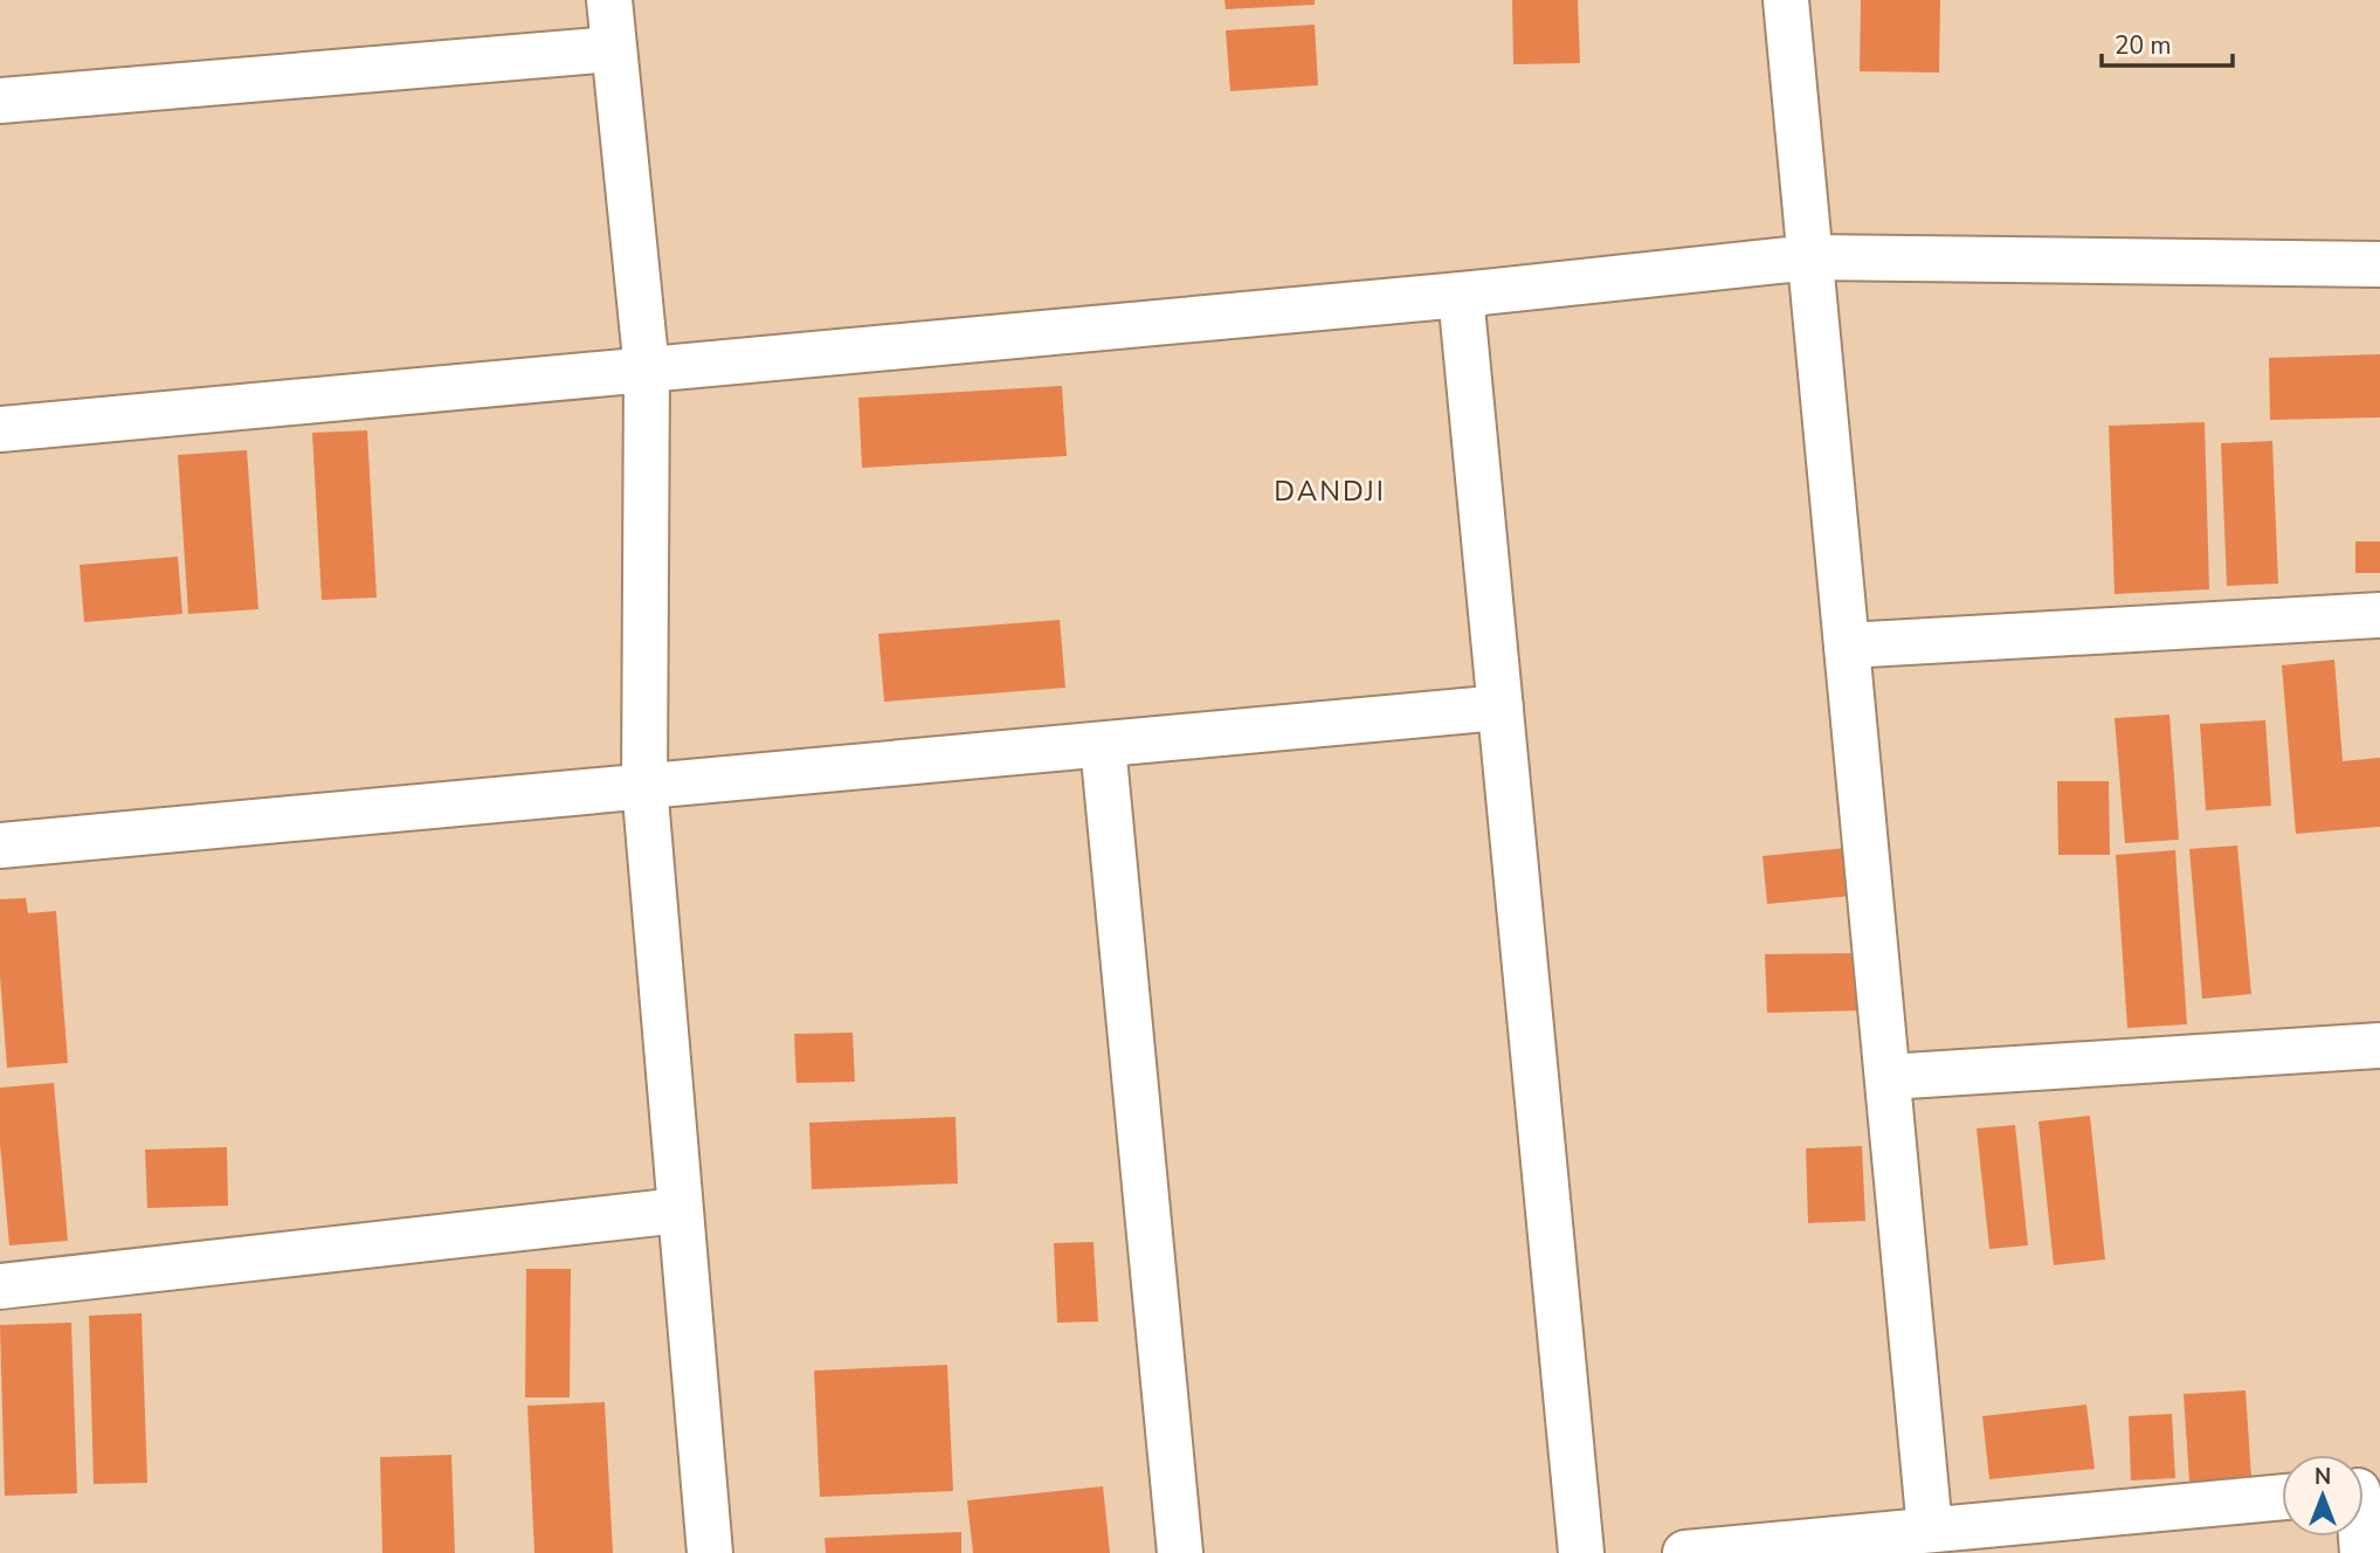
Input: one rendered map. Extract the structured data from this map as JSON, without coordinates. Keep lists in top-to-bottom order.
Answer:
{
  "districts": ["DANDJI"],
  "scale_bar": "20 m",
  "north": "top"
}
